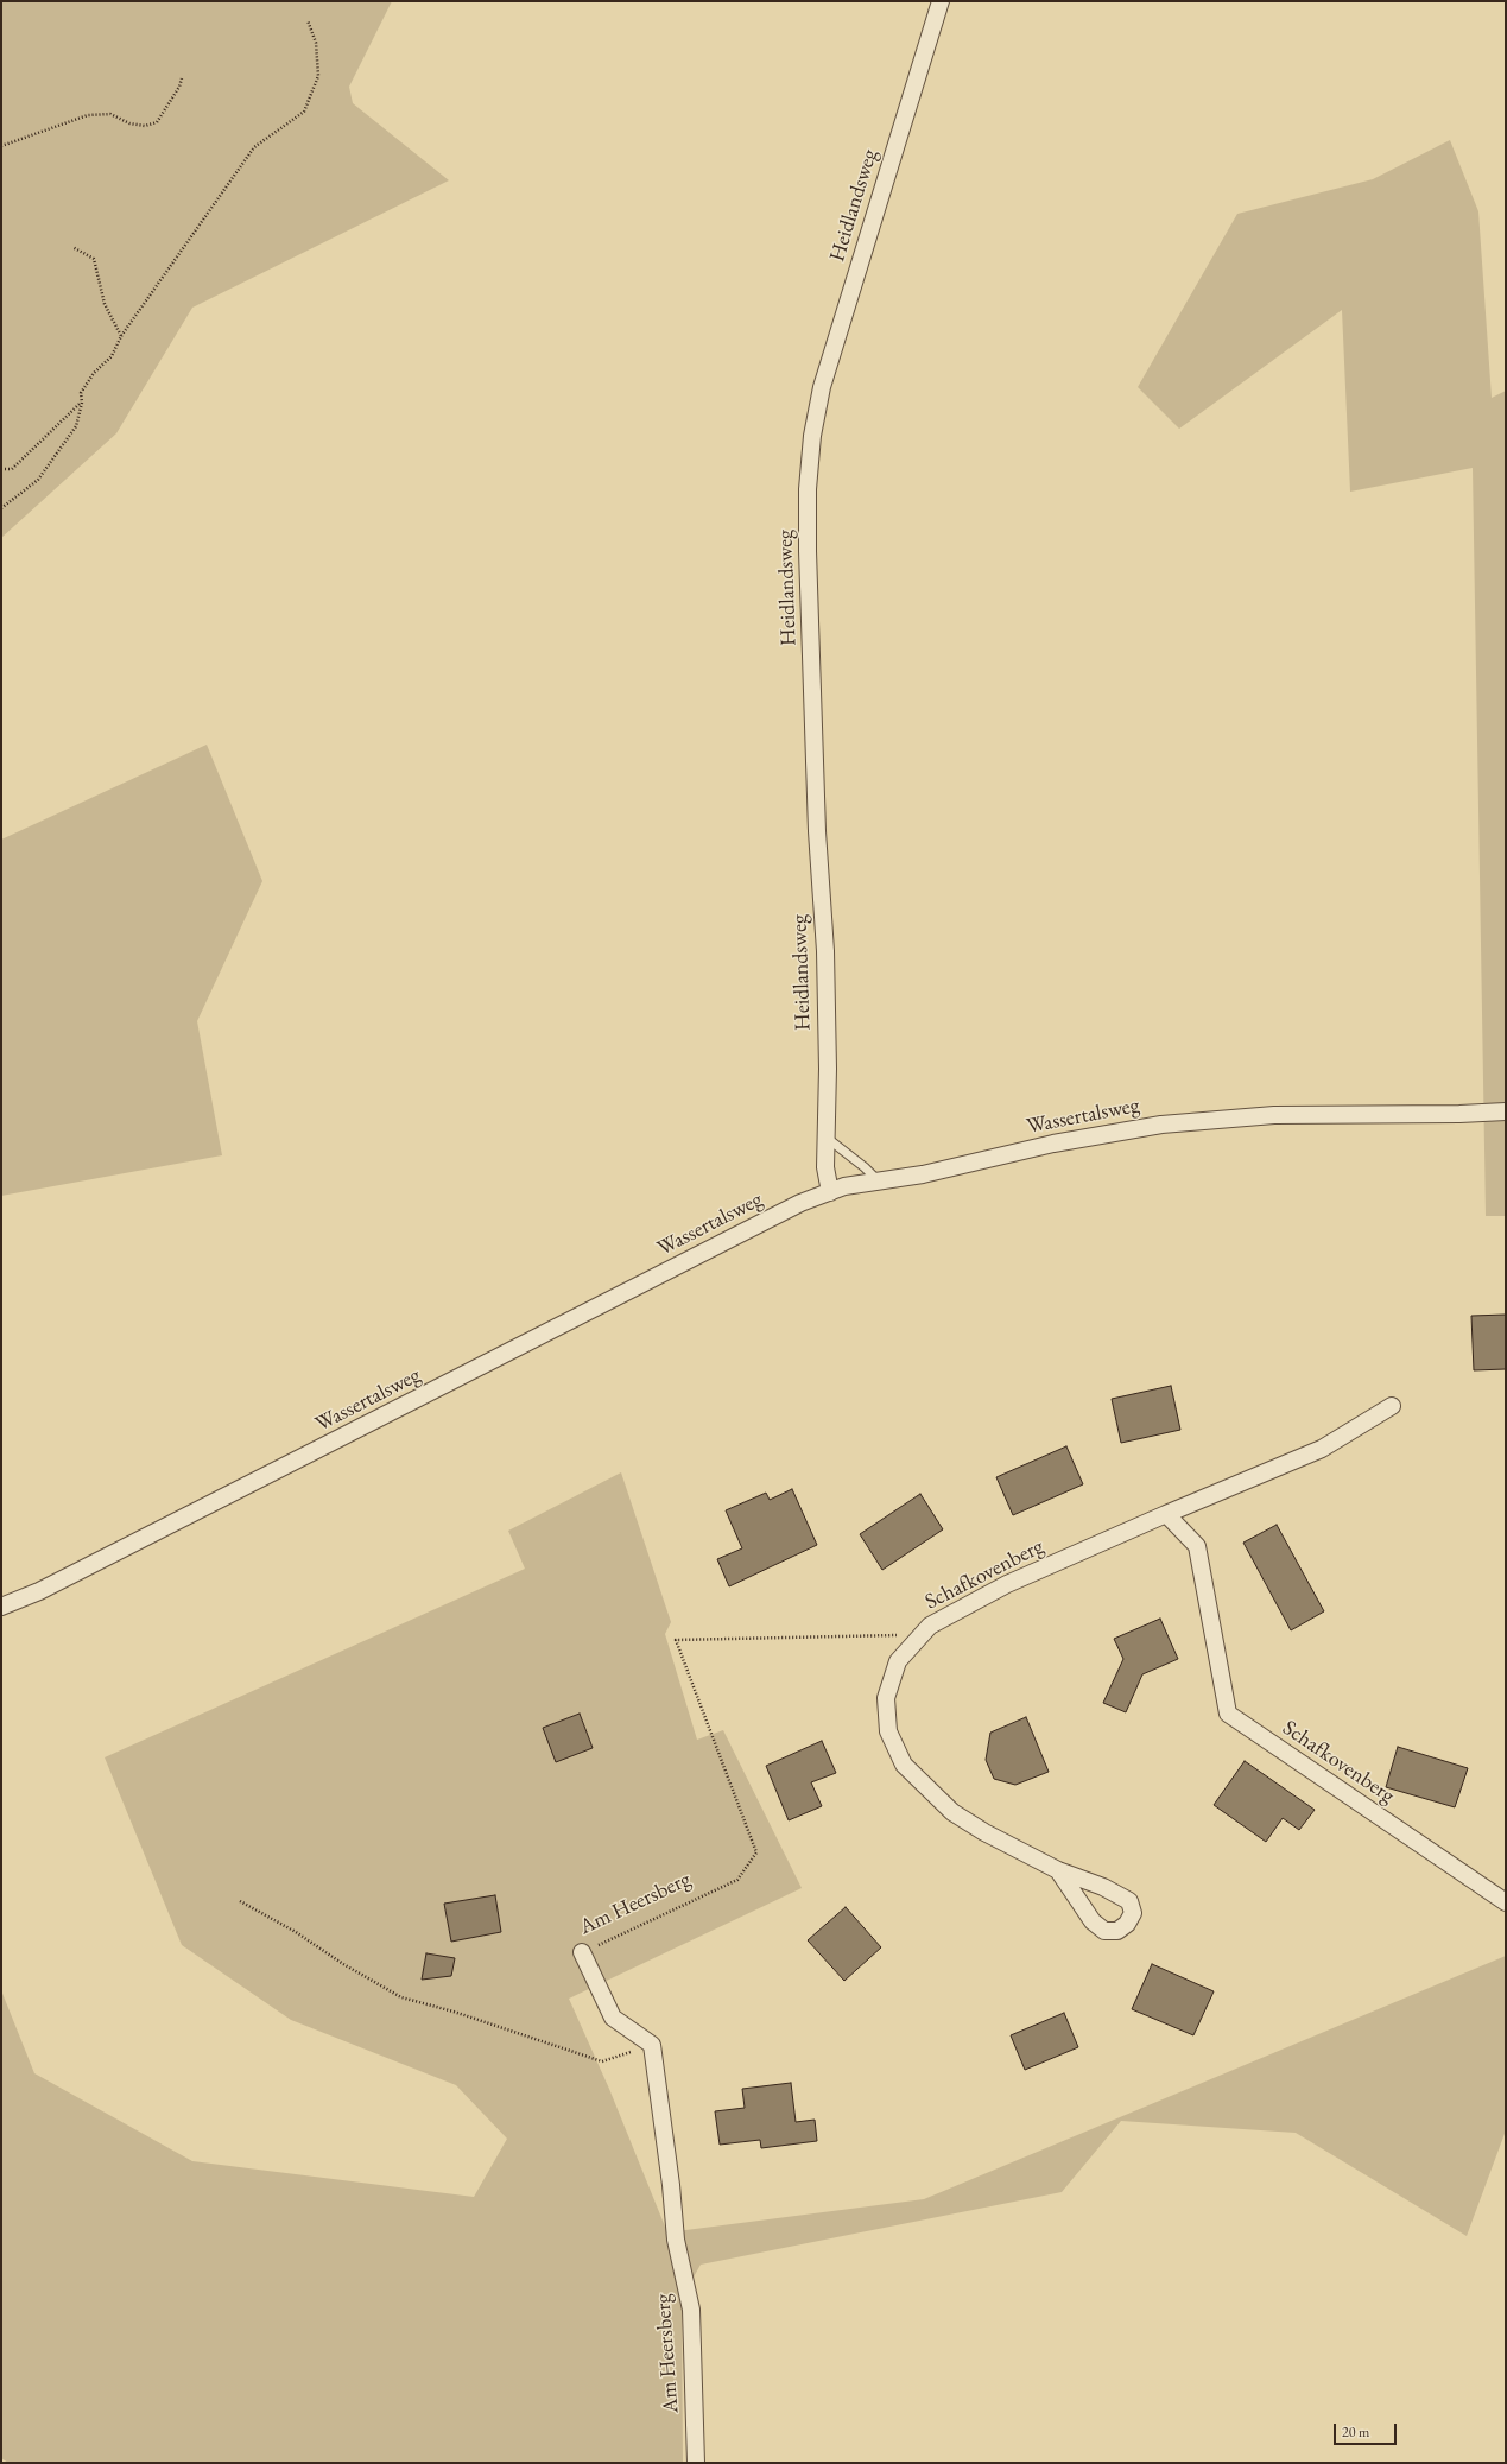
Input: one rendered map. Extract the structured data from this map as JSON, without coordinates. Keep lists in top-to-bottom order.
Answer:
{
  "streets": {
    "street": [
      "Heidlandsweg",
      "Wassertalsweg",
      "Schafkovenberg",
      "Am Heersberg"
    ]
  },
  "crossings": [
    ["Heidlandsweg", "Wassertalsweg"],
    ["Schafkovenberg", "Am Heersberg"]
  ],
  "scale_bar": "20 m"
}
